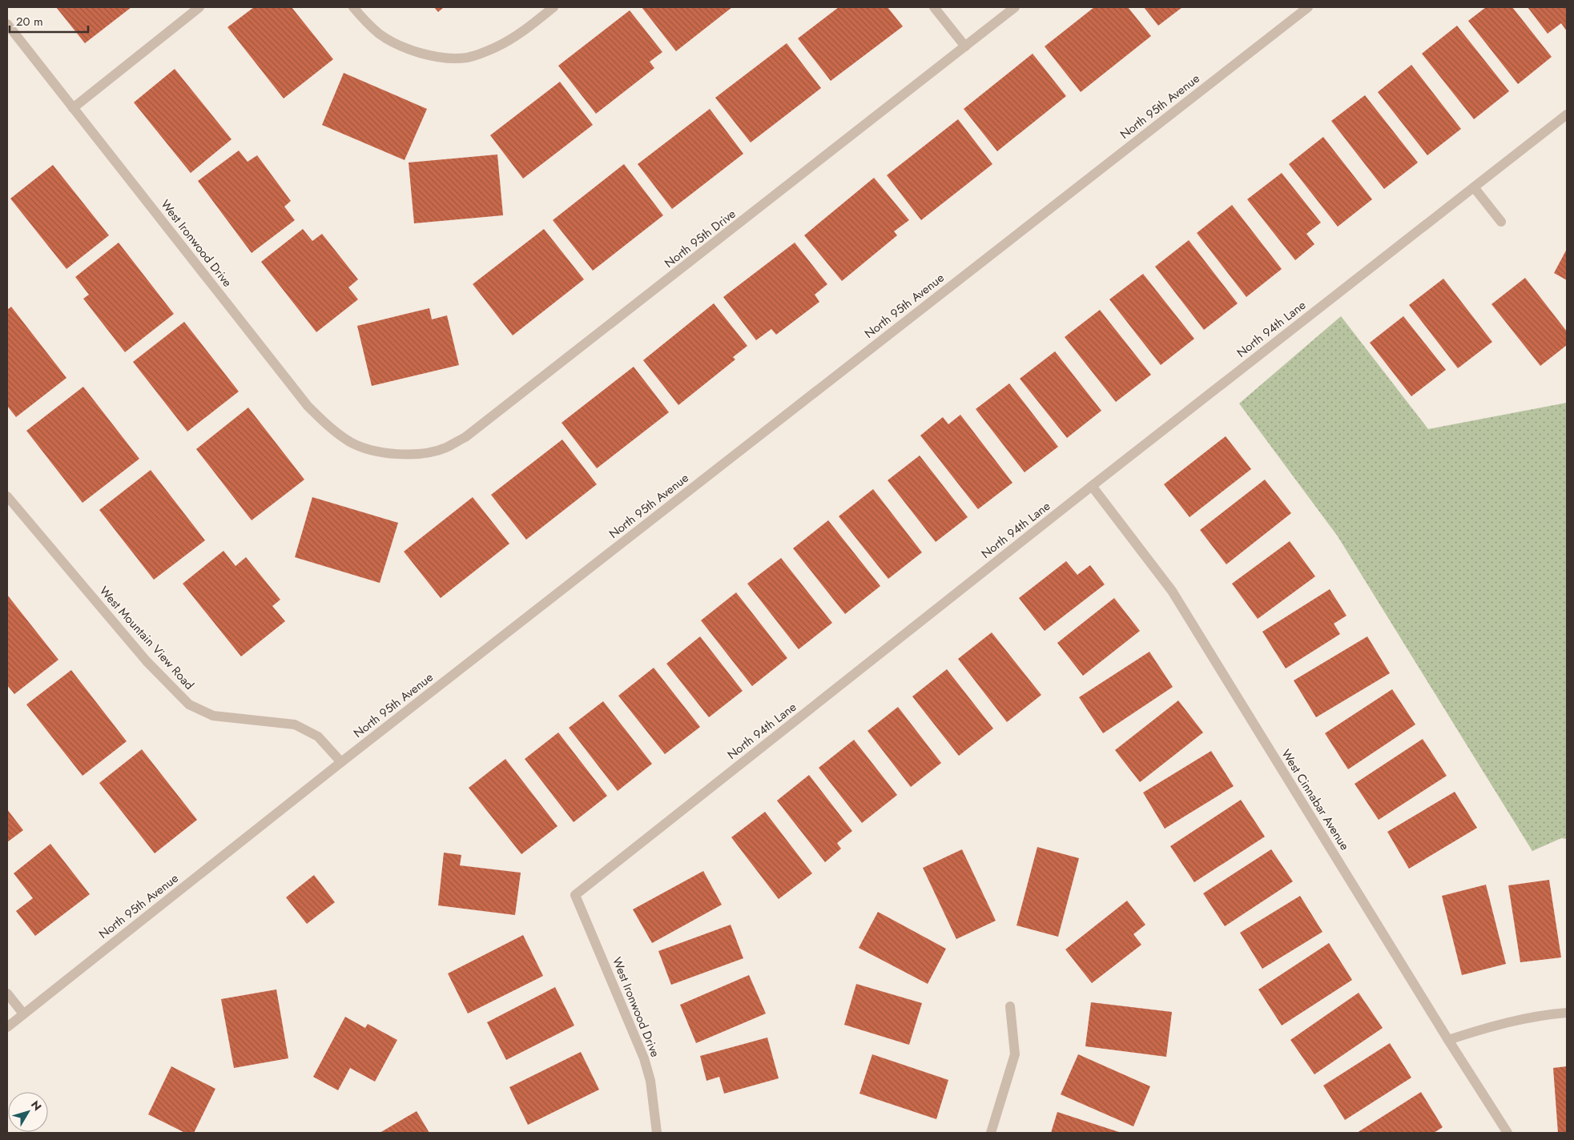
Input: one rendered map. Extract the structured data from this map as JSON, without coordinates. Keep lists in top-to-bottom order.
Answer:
{
  "streets": {
    "street": [
      "North 95th Avenue",
      "North 95th Drive",
      "West Ironwood Drive",
      "North 94th Lane",
      "West Mountain View Road",
      "West Cinnabar Avenue"
    ]
  },
  "crossings": [
    ["North 95th Avenue", "West Mountain View Road"],
    ["North 95th Drive", "West Ironwood Drive"],
    ["West Ironwood Drive", "North 94th Lane"],
    ["North 94th Lane", "West Cinnabar Avenue"]
  ],
  "scale_bar": "20 m",
  "north": "top right"
}
